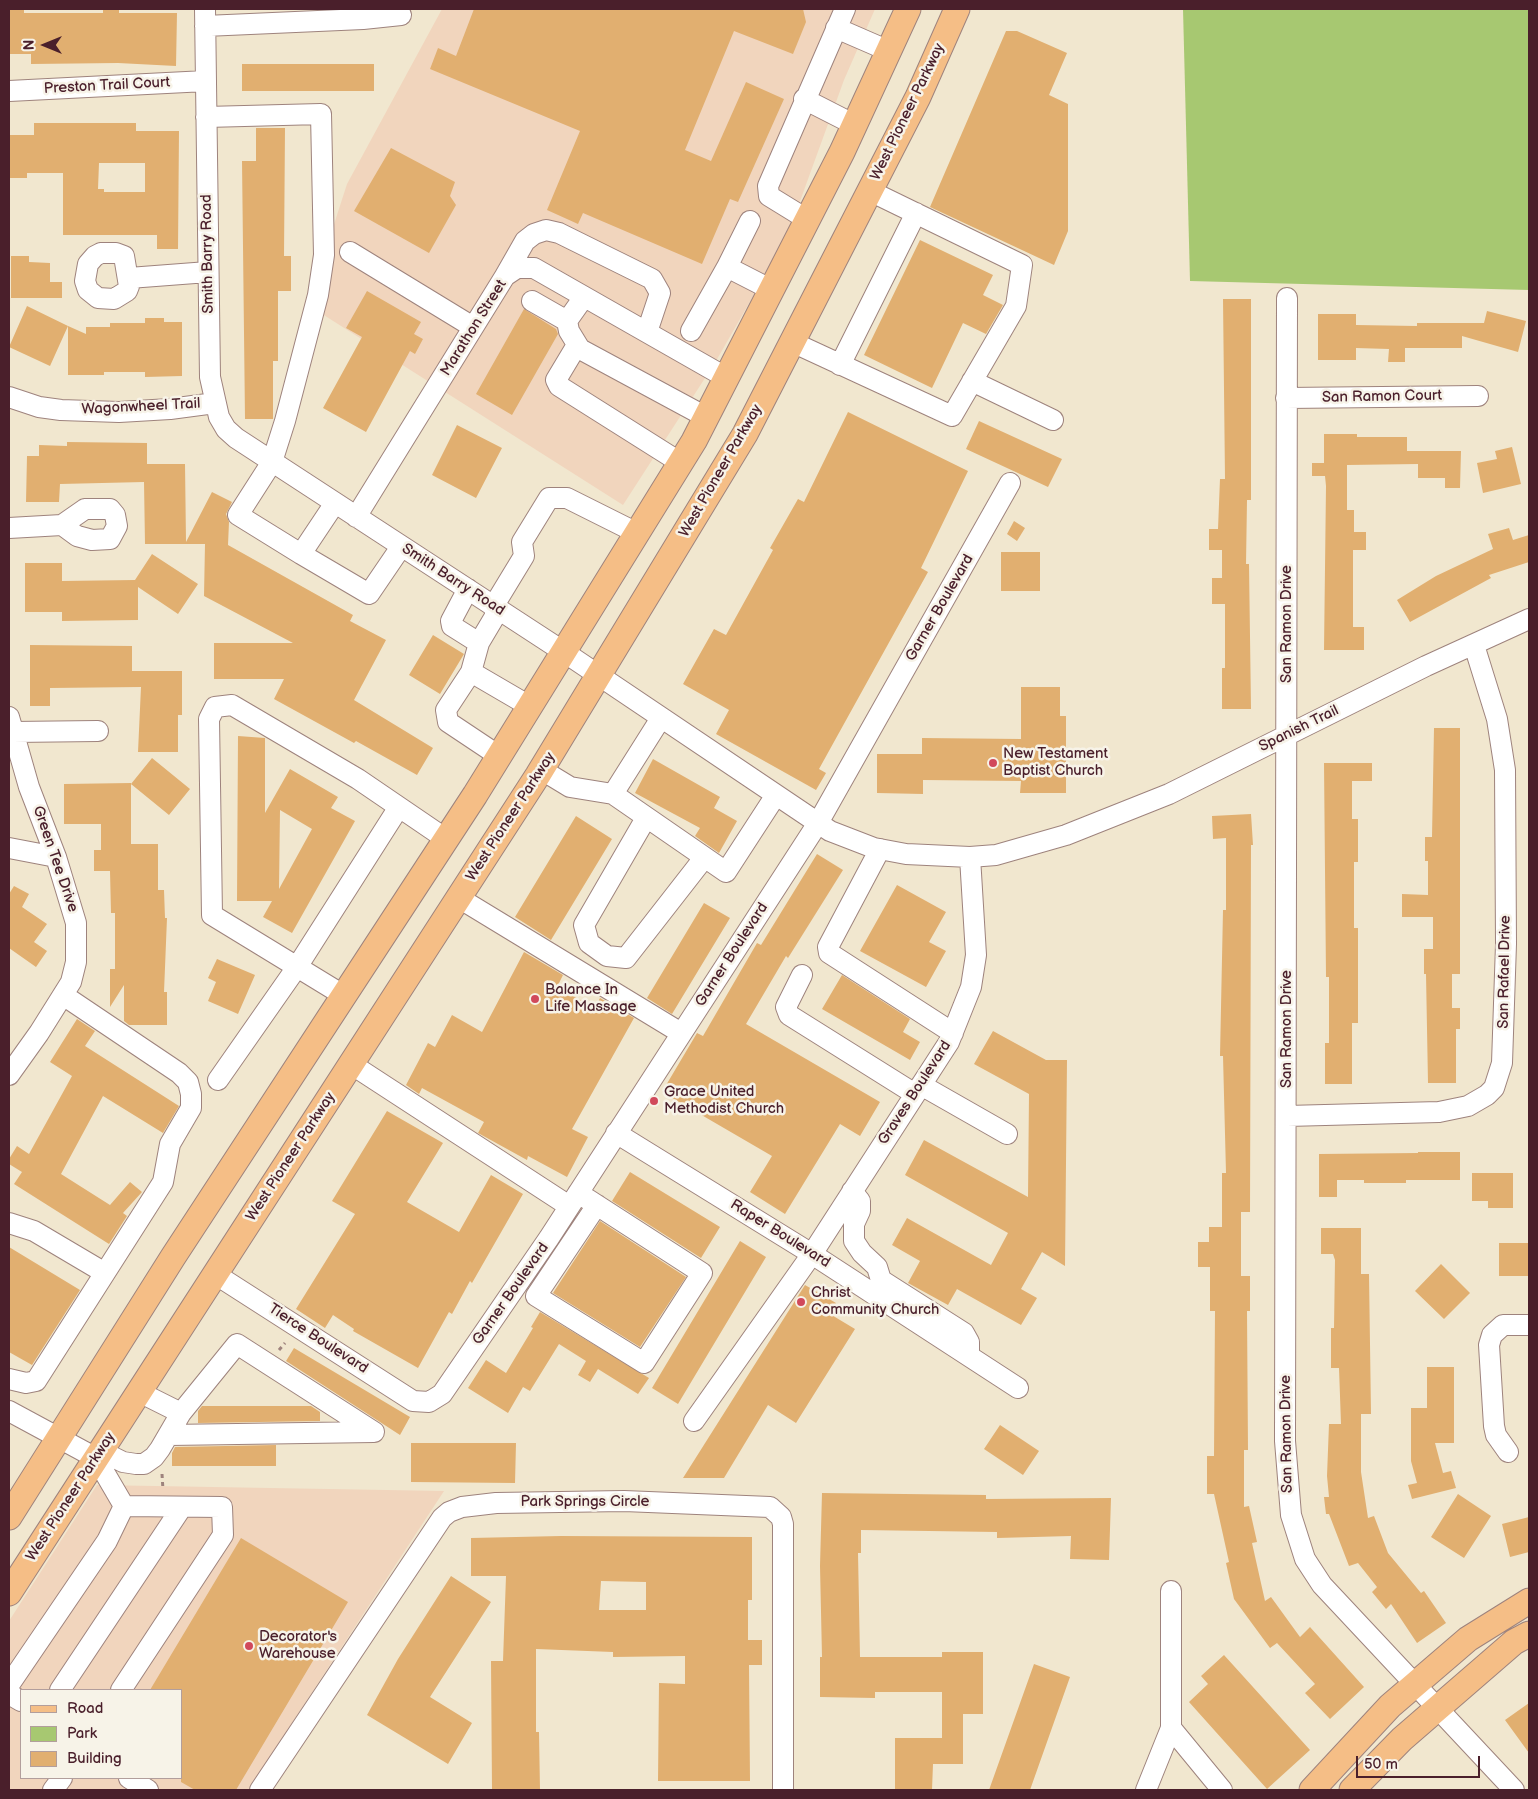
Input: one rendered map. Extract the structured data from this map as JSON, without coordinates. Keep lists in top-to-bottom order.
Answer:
{
  "streets": {
    "main road": ["West Pioneer Parkway"],
    "street": [
      "Preston Trail Court",
      "Smith Barry Road",
      "Marathon Street",
      "San Ramon Court",
      "Wagonwheel Trail",
      "Garner Boulevard",
      "San Ramon Drive",
      "Spanish Trail",
      "Green Tee Drive",
      "San Rafael Drive",
      "Graves Boulevard",
      "Raper Boulevard",
      "Tierce Boulevard",
      "Park Springs Circle"
    ]
  },
  "crossings": [
    ["Preston Trail Court", "Smith Barry Road"],
    ["West Pioneer Parkway", "Smith Barry Road"],
    ["West Pioneer Parkway", "Tierce Boulevard"],
    ["Smith Barry Road", "Marathon Street"],
    ["Smith Barry Road", "Wagonwheel Trail"],
    ["Smith Barry Road", "Garner Boulevard"],
    ["Smith Barry Road", "Spanish Trail"],
    ["Smith Barry Road", "Graves Boulevard"],
    ["San Ramon Court", "San Ramon Drive"],
    ["Garner Boulevard", "Raper Boulevard"],
    ["Garner Boulevard", "Tierce Boulevard"],
    ["San Ramon Drive", "Spanish Trail"],
    ["San Ramon Drive", "San Rafael Drive"],
    ["Spanish Trail", "San Rafael Drive"],
    ["Graves Boulevard", "Raper Boulevard"]
  ],
  "places": [
    "New Testament Baptist Church",
    "Balance In Life Massage",
    "Grace United Methodist Church",
    "Christ Community Church",
    "Decorator's Warehouse"
  ],
  "legend": ["Road", "Park", "Building"],
  "scale_bar": "50 m",
  "north": "left"
}
